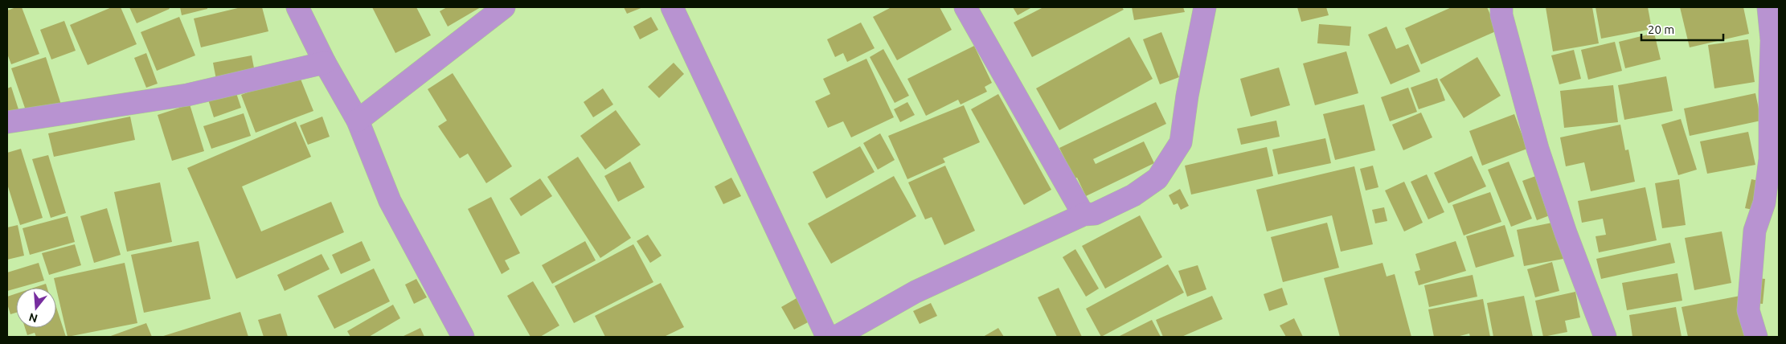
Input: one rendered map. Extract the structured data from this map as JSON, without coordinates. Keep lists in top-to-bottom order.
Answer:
{
  "scale_bar": "20 m",
  "north": "bottom"
}
